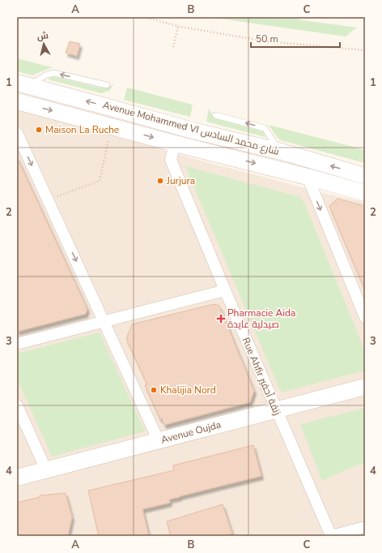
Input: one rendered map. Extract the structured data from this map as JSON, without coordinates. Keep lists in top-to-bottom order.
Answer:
{
  "streets": {
    "main road": ["Avenue Mohammed VI شارع محمد السادس", "Avenue Oujda"],
    "street": ["Rue Ahfir زنقة أحفير"]
  },
  "crossings": [
    ["Avenue Mohammed VI شارع محمد السادس", "Rue Ahfir زنقة أحفير"],
    ["Rue Ahfir زنقة أحفير", "Avenue Oujda"]
  ],
  "places": {
    "other": ["Maison La Ruche", "Jurjura", "Khalijia Nord"],
    "health": ["Pharmacie Aida صيدلية عايدة"]
  },
  "scale_bar": "50 m",
  "north": "top",
  "grid": {
    "columns": ["A", "B", "C"],
    "rows": [
      "1",
      "2",
      "3",
      "4"
    ]
  }
}
